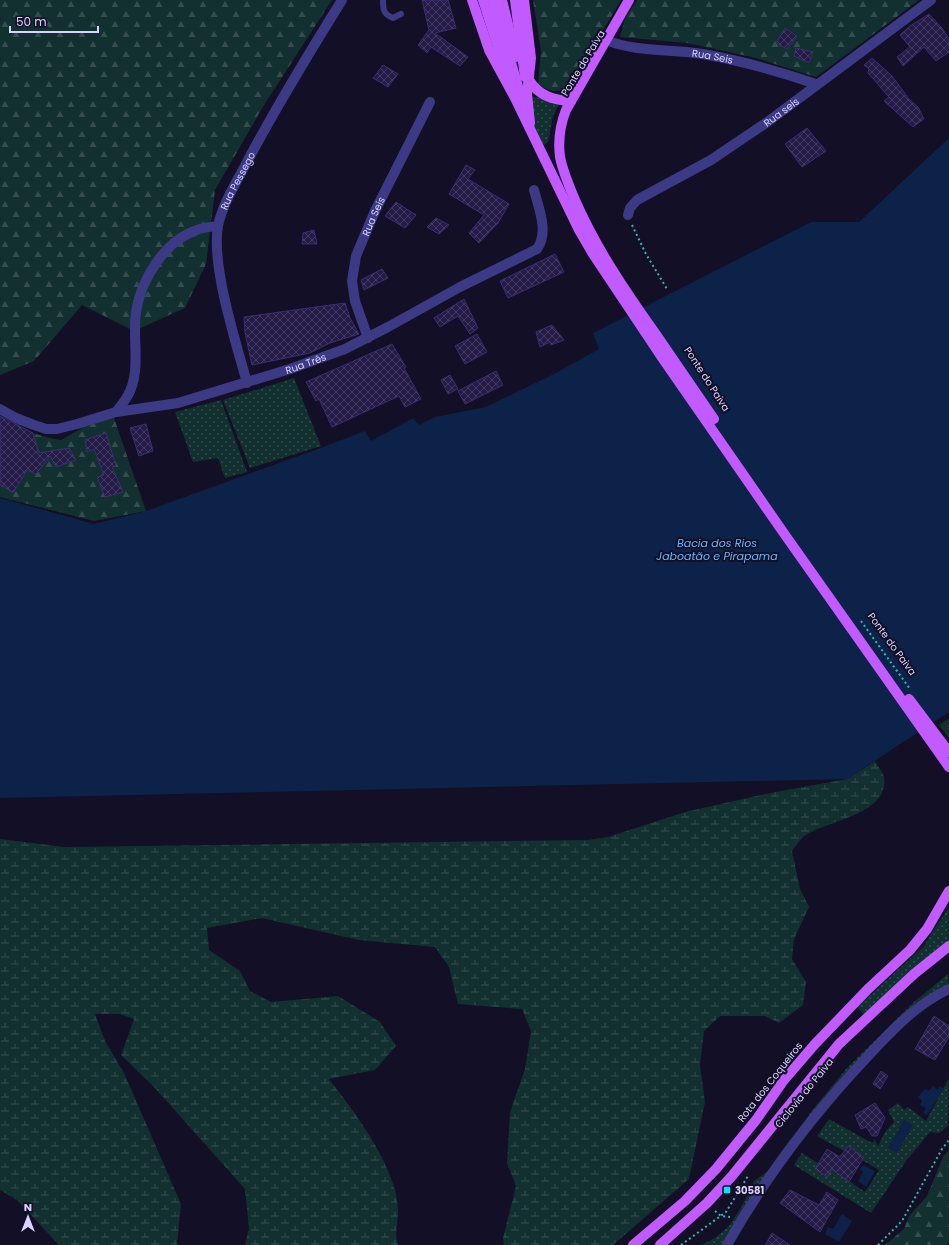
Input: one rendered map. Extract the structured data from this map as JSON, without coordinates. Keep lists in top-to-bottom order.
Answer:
{
  "streets": {
    "main road": ["Rota dos Coqueiros"],
    "street": [
      "Rua Seis",
      "Rua seis",
      "Rua Pessego",
      "Rua Três"
    ],
    "path": ["Ponte do Paiva"]
  },
  "crossings": [
    ["Rua Seis", "Rua seis"],
    ["Rua Seis", "Rua Três"],
    ["Rua Pessego", "Rua Três"]
  ],
  "water": ["Bacia dos Rios Jaboatão e Pirapama"],
  "places": {
    "transit": ["30581"]
  },
  "scale_bar": "50 m",
  "north": "top"
}
